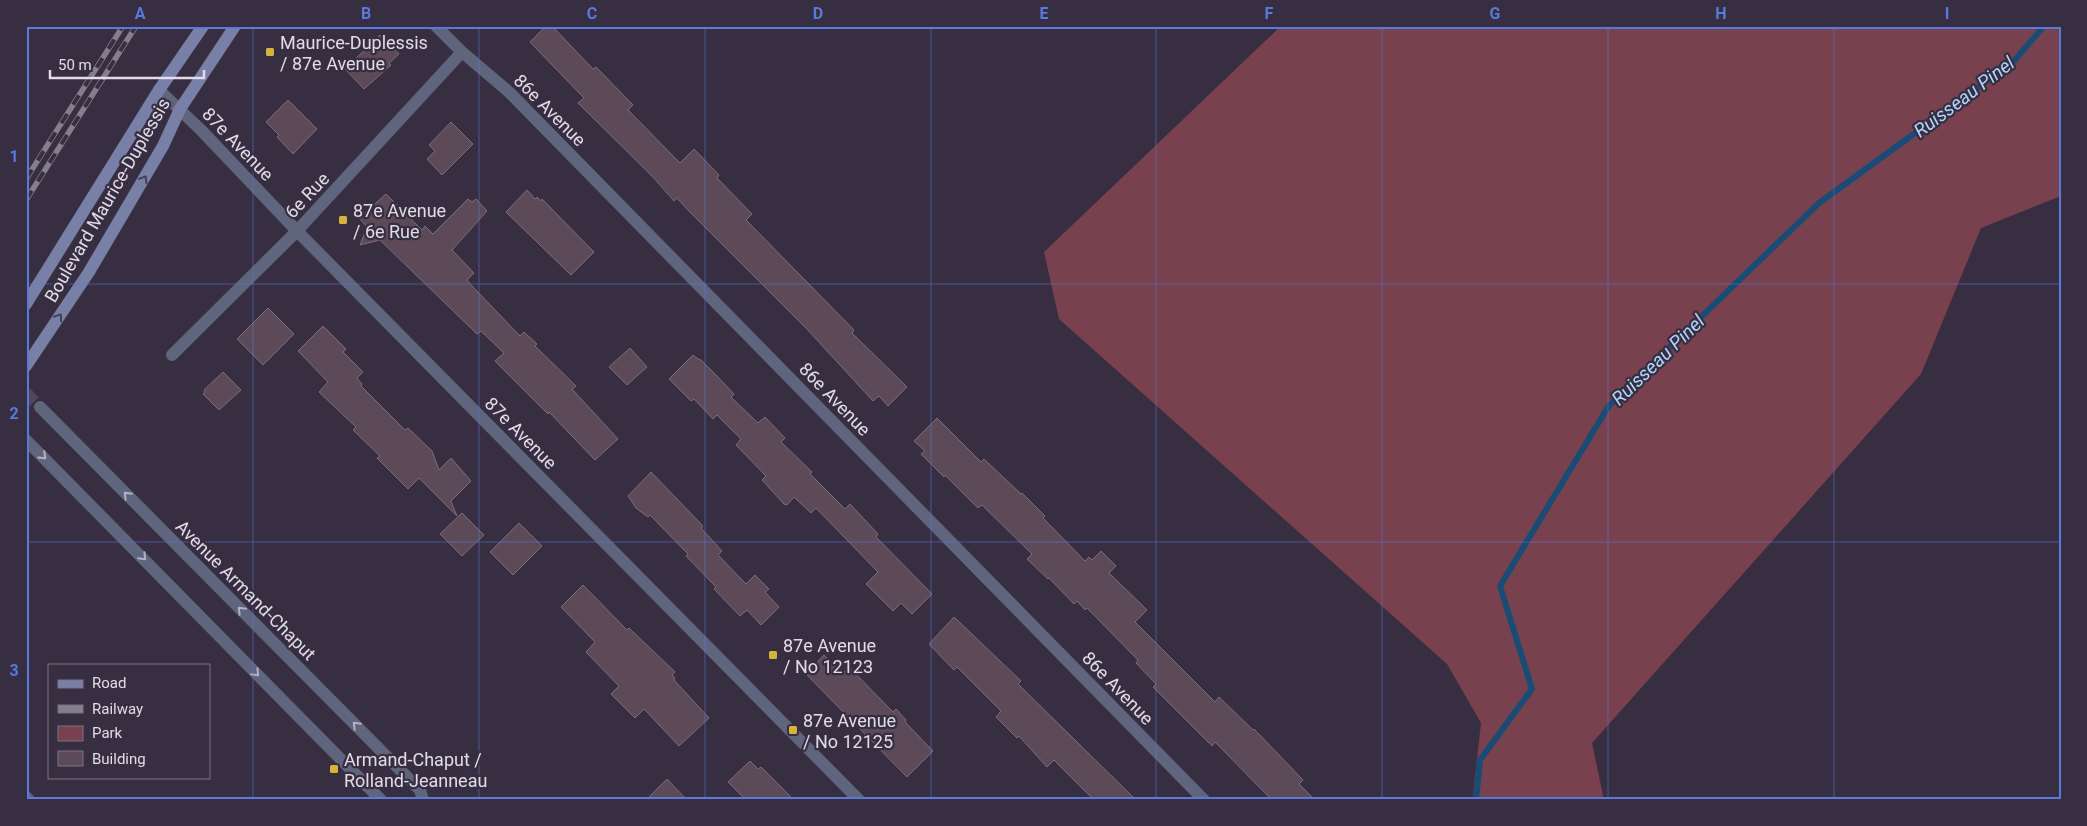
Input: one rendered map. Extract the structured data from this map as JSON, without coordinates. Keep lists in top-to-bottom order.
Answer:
{
  "streets": {
    "street": [
      "86e Avenue",
      "87e Avenue",
      "6e Rue",
      "Boulevard Maurice-Duplessis",
      "Avenue Armand-Chaput"
    ]
  },
  "crossings": [
    ["86e Avenue", "6e Rue"],
    ["87e Avenue", "6e Rue"],
    ["87e Avenue", "Boulevard Maurice-Duplessis"]
  ],
  "water": ["Ruisseau Pinel"],
  "places": {
    "transit": [
      "Maurice-Duplessis / 87e Avenue",
      "87e Avenue / 6e Rue",
      "87e Avenue / No 12123",
      "87e Avenue / No 12125",
      "Armand-Chaput / Rolland-Jeanneau"
    ]
  },
  "legend": [
    "Road",
    "Railway",
    "Park",
    "Building"
  ],
  "scale_bar": "50 m",
  "grid": {
    "columns": [
      "A",
      "B",
      "C",
      "D",
      "E",
      "F",
      "G",
      "H",
      "I"
    ],
    "rows": ["1", "2", "3"]
  }
}
